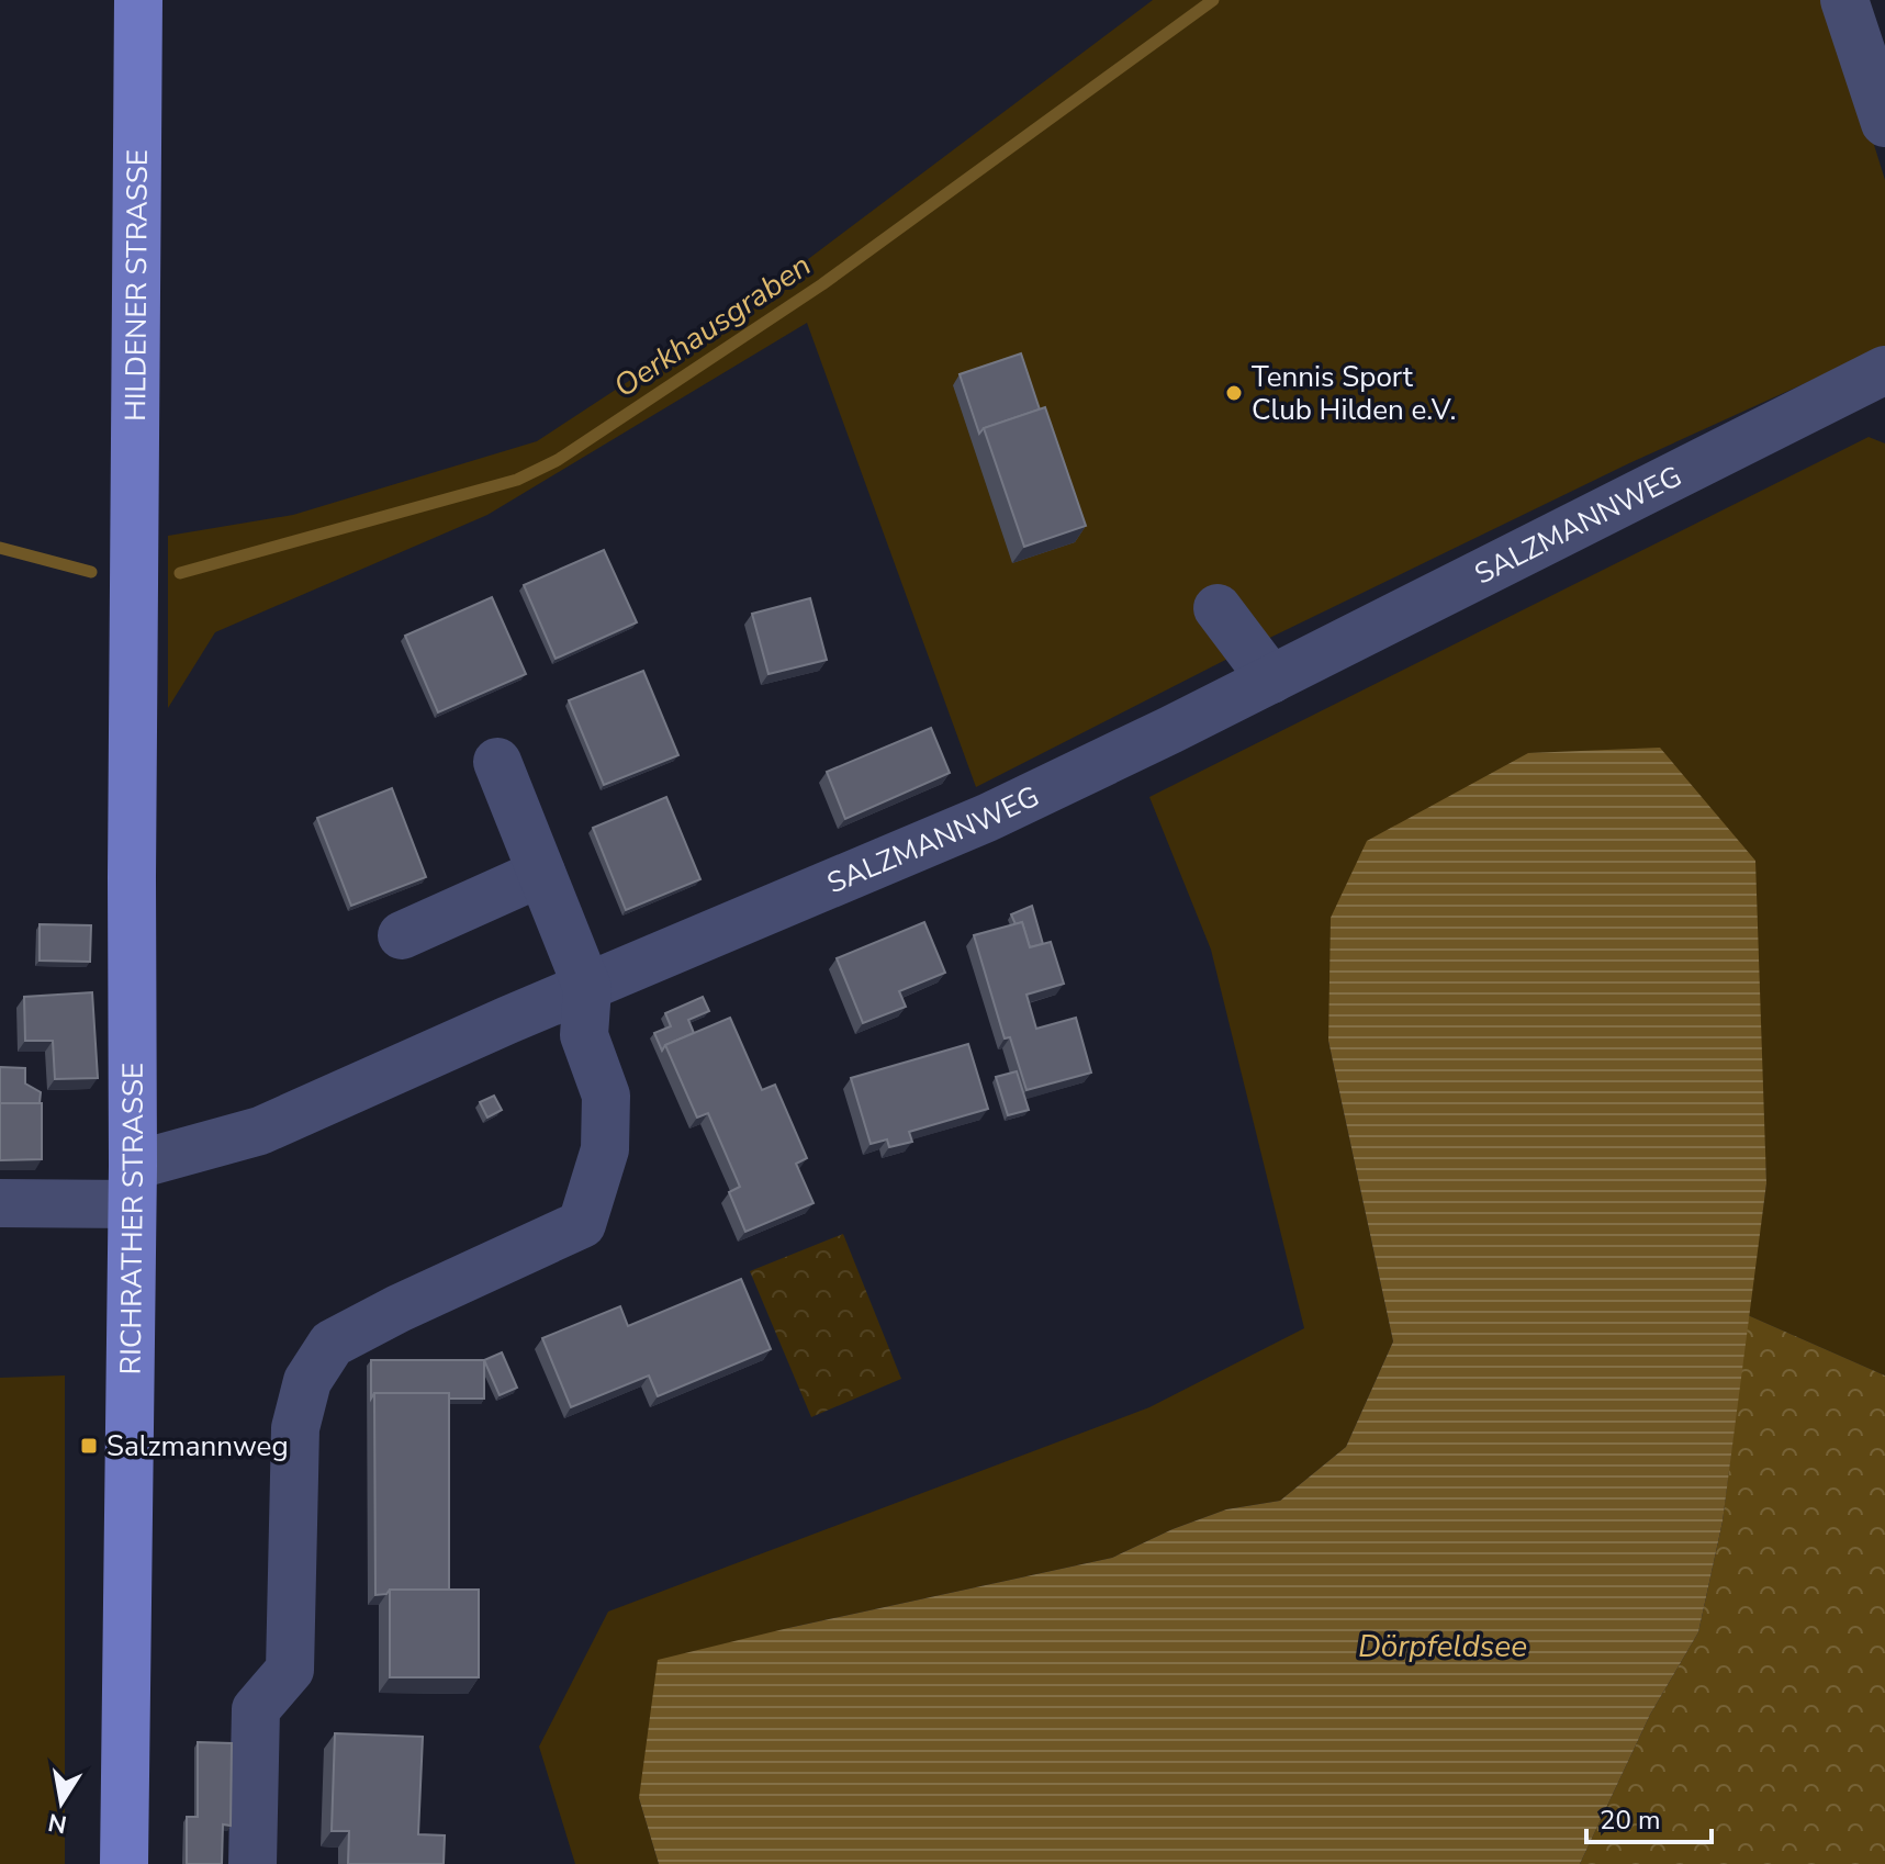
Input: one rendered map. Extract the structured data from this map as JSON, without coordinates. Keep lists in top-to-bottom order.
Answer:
{
  "streets": {
    "main road": ["HILDENER STRASSE", "RICHRATHER STRASSE"],
    "street": ["SALZMANNWEG"]
  },
  "crossings": [
    ["HILDENER STRASSE", "RICHRATHER STRASSE"],
    ["SALZMANNWEG", "RICHRATHER STRASSE"]
  ],
  "water": ["Oerkhausgraben", "Dörpfeldsee"],
  "places": {
    "other": ["Tennis Sport Club Hilden e.V."],
    "transit": ["Salzmannweg"]
  },
  "scale_bar": "20 m",
  "north": "bottom"
}
